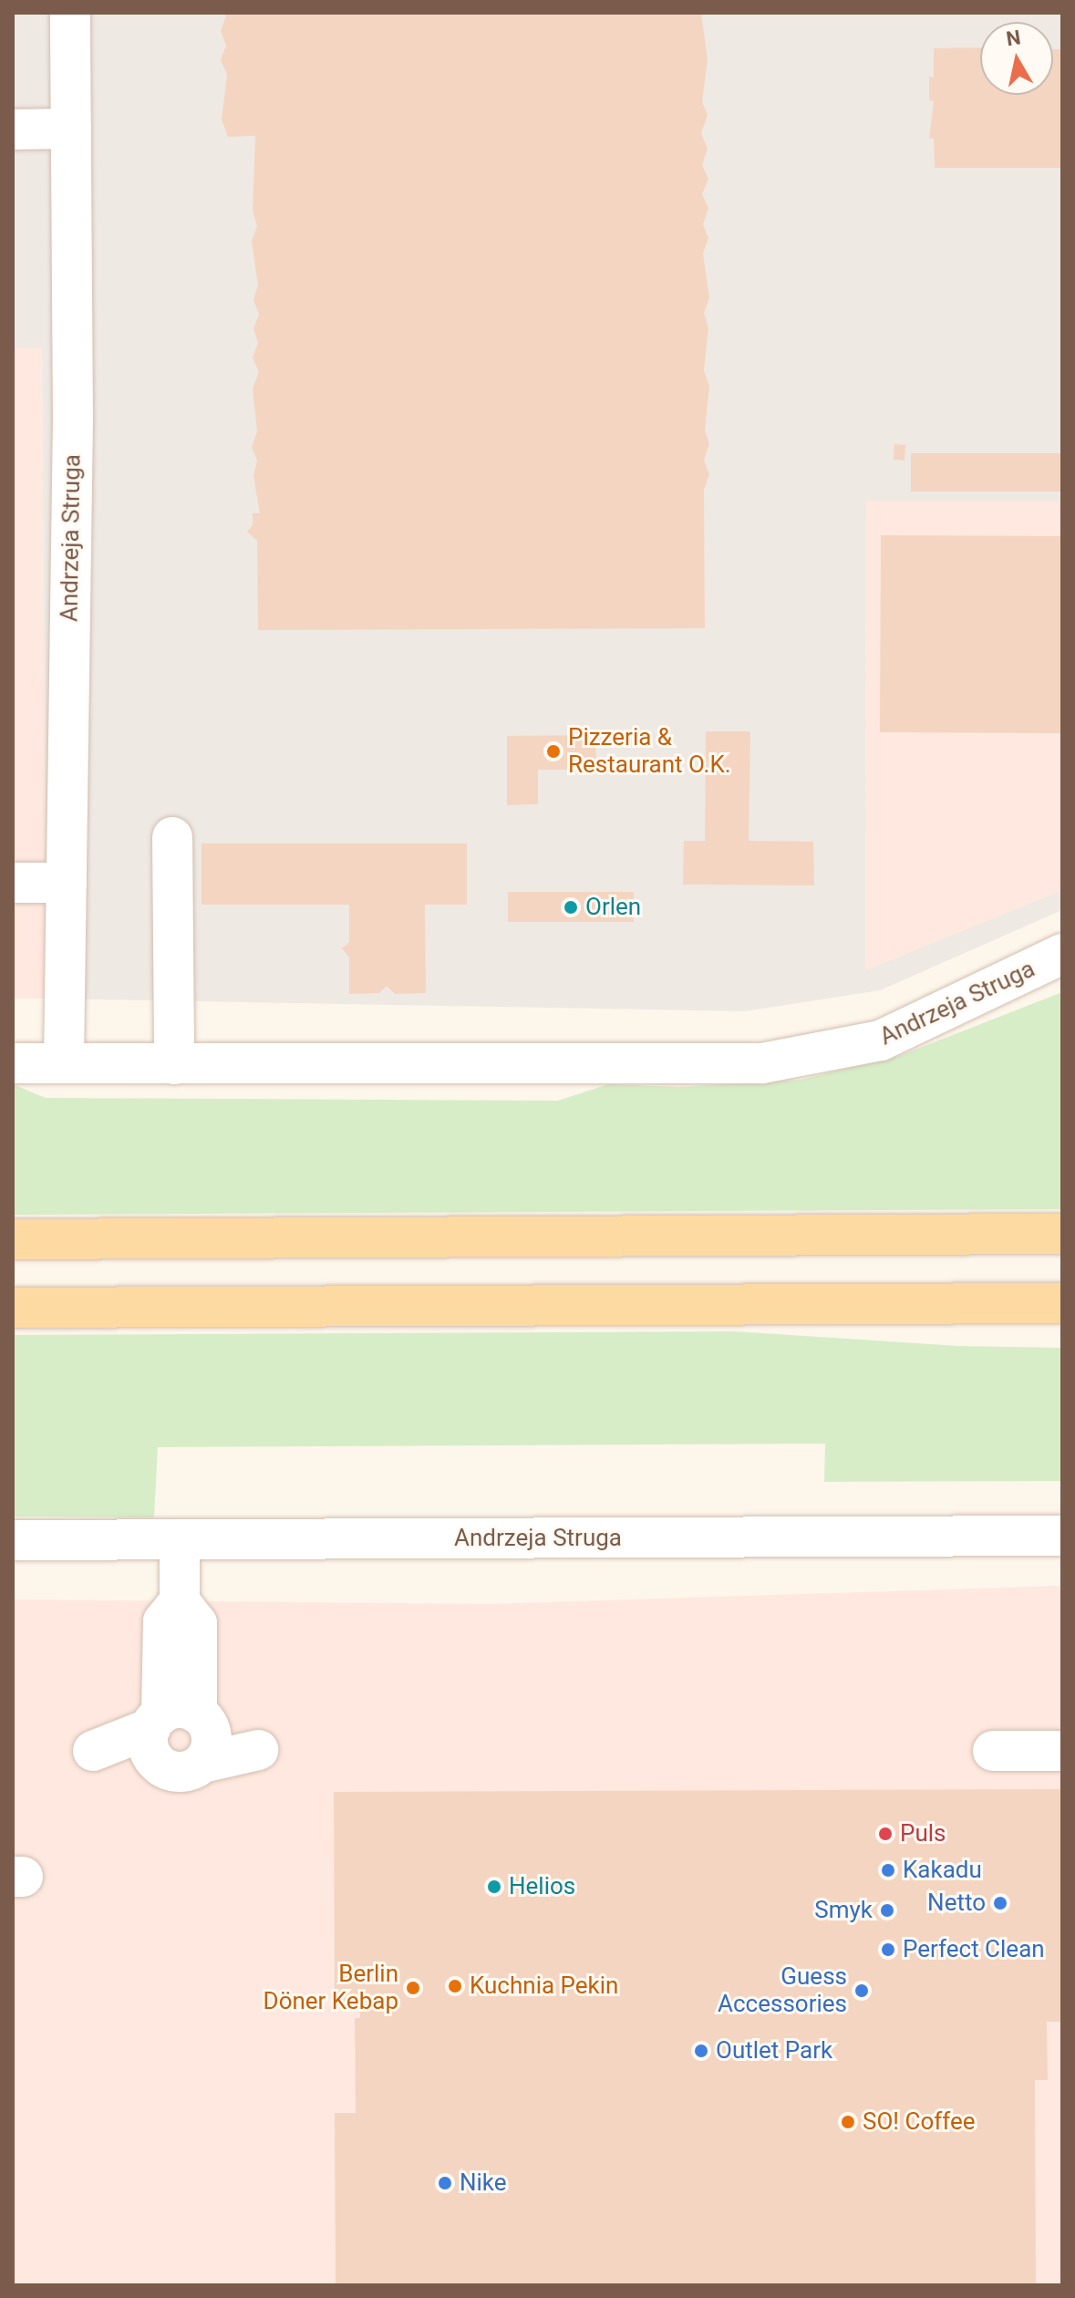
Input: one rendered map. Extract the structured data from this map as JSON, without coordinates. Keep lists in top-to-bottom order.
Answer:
{
  "streets": {
    "street": ["Andrzeja Struga"]
  },
  "places": [
    "Pizzeria & Restaurant O.K.",
    "Orlen",
    "Puls",
    "Kakadu",
    "Helios",
    "Netto",
    "Smyk",
    "Perfect Clean",
    "Kuchnia Pekin",
    "Berlin Döner Kebap",
    "Guess Accessories",
    "Outlet Park",
    "SO! Coffee",
    "Nike"
  ],
  "north": "top"
}
